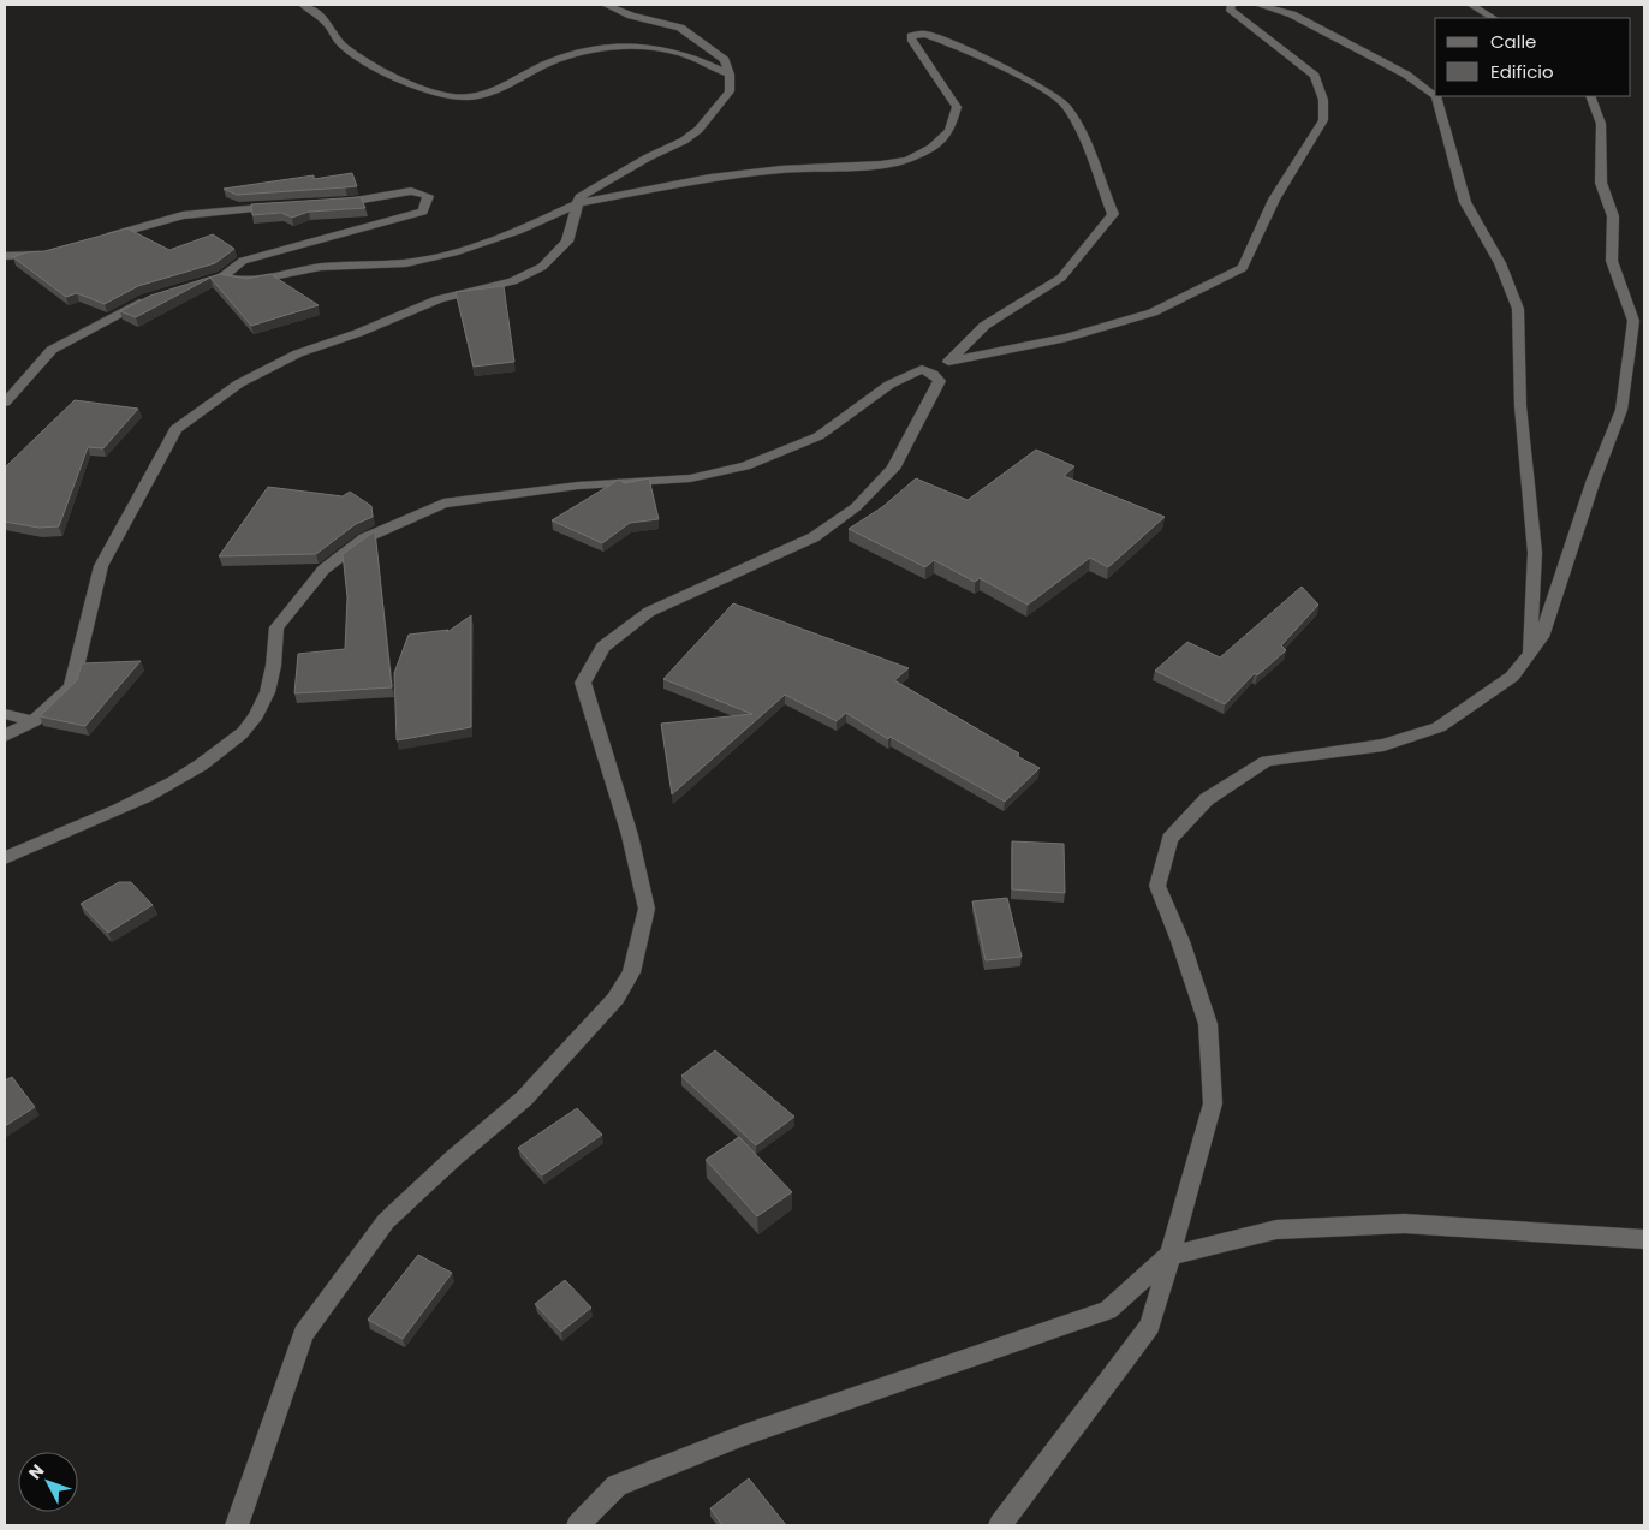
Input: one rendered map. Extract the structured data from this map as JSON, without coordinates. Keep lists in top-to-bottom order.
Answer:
{
  "legend": ["Calle", "Edificio"],
  "north": "top left"
}
